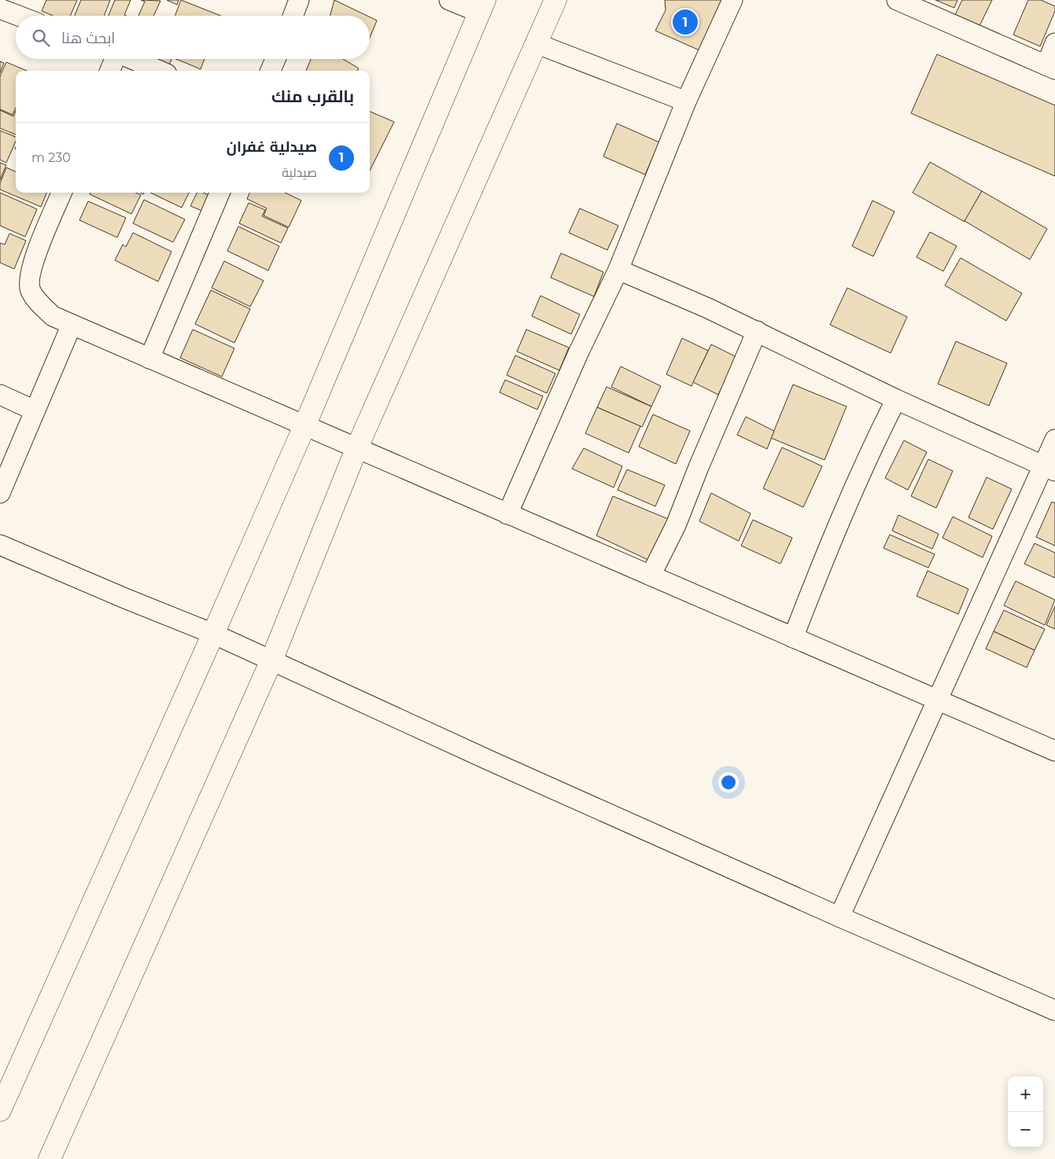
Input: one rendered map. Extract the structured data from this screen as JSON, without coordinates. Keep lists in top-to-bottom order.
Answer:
{
  "page": {
    "pins": "1",
    "search": "ابحث هنا",
    "heading": "بالقرب منك",
    "list": [
      {
        "mark": "1",
        "name": "صيدلية غفران",
        "note": "صيدلية",
        "value": "230 m"
      }
    ],
    "map_buttons": ["+", "−"]
  }
}
